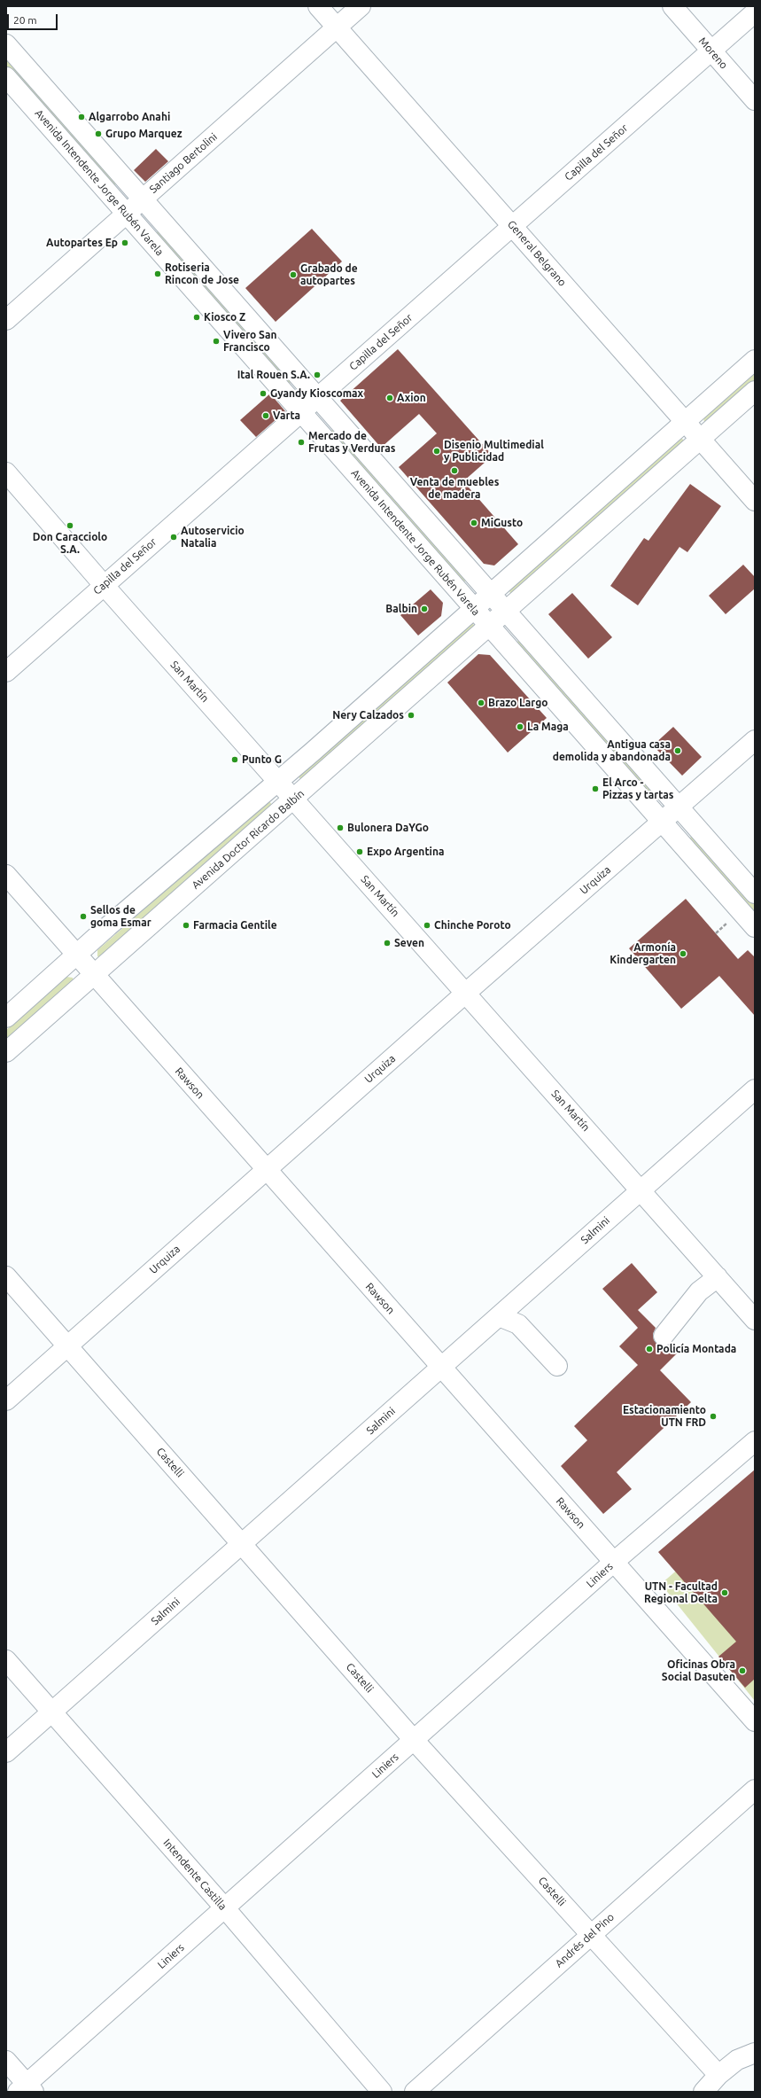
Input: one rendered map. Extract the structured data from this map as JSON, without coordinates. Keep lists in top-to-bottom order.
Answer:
{
  "streets": {
    "street": [
      "Moreno",
      "Capilla del Señor",
      "Santiago Bertolini",
      "Avenida Intendente Jorge Rubén Varela",
      "General Belgrano",
      "San Martín",
      "Avenida Doctor Ricardo Balbín",
      "Urquiza",
      "Rawson",
      "Salmini",
      "Castelli",
      "Liniers",
      "Intendente Castilla",
      "Andrés del Pino"
    ]
  },
  "crossings": [
    ["Moreno", "Capilla del Señor"],
    ["Capilla del Señor", "Avenida Intendente Jorge Rubén Varela"],
    ["Capilla del Señor", "General Belgrano"],
    ["Capilla del Señor", "San Martín"],
    ["Santiago Bertolini", "Avenida Intendente Jorge Rubén Varela"],
    ["Santiago Bertolini", "General Belgrano"],
    ["Avenida Intendente Jorge Rubén Varela", "Avenida Doctor Ricardo Balbín"],
    ["Avenida Intendente Jorge Rubén Varela", "Urquiza"],
    ["General Belgrano", "Avenida Doctor Ricardo Balbín"],
    ["San Martín", "Avenida Doctor Ricardo Balbín"],
    ["San Martín", "Urquiza"],
    ["San Martín", "Salmini"],
    ["Avenida Doctor Ricardo Balbín", "Rawson"],
    ["Urquiza", "Rawson"],
    ["Urquiza", "Castelli"],
    ["Rawson", "Salmini"],
    ["Rawson", "Liniers"],
    ["Salmini", "Castelli"],
    ["Salmini", "Intendente Castilla"],
    ["Castelli", "Liniers"],
    ["Castelli", "Andrés del Pino"],
    ["Liniers", "Intendente Castilla"]
  ],
  "places": [
    "Algarrobo Anahi",
    "Grupo Marquez",
    "Autopartes Ep",
    "Rotiseria Rincon de Jose",
    "Grabado de autopartes",
    "Kiosco Z",
    "Vivero San Francisco",
    "Ital Rouen S.A.",
    "Gyandy Kioscomax",
    "Axion",
    "Varta",
    "Mercado de Frutas y Verduras",
    "Disenio Multimedial y Publicidad",
    "Venta de muebles de madera",
    "MiGusto",
    "Don Caracciolo S.A.",
    "Autoservicio Natalia",
    "Balbin",
    "Brazo Largo",
    "Nery Calzados",
    "La Maga",
    "Antigua casa demolida y abandonada",
    "Punto G",
    "El Arco - Pizzas y tartas",
    "Bulonera DaYGo",
    "Expo Argentina",
    "Sellos de goma Esmar",
    "Farmacia Gentile",
    "Chinche Poroto",
    "Seven",
    "Armonía Kindergarten",
    "Policía Montada",
    "Estacionamiento UTN FRD",
    "UTN - Facultad Regional Delta",
    "Oficinas Obra Social Dasuten"
  ],
  "scale_bar": "20 m"
}
